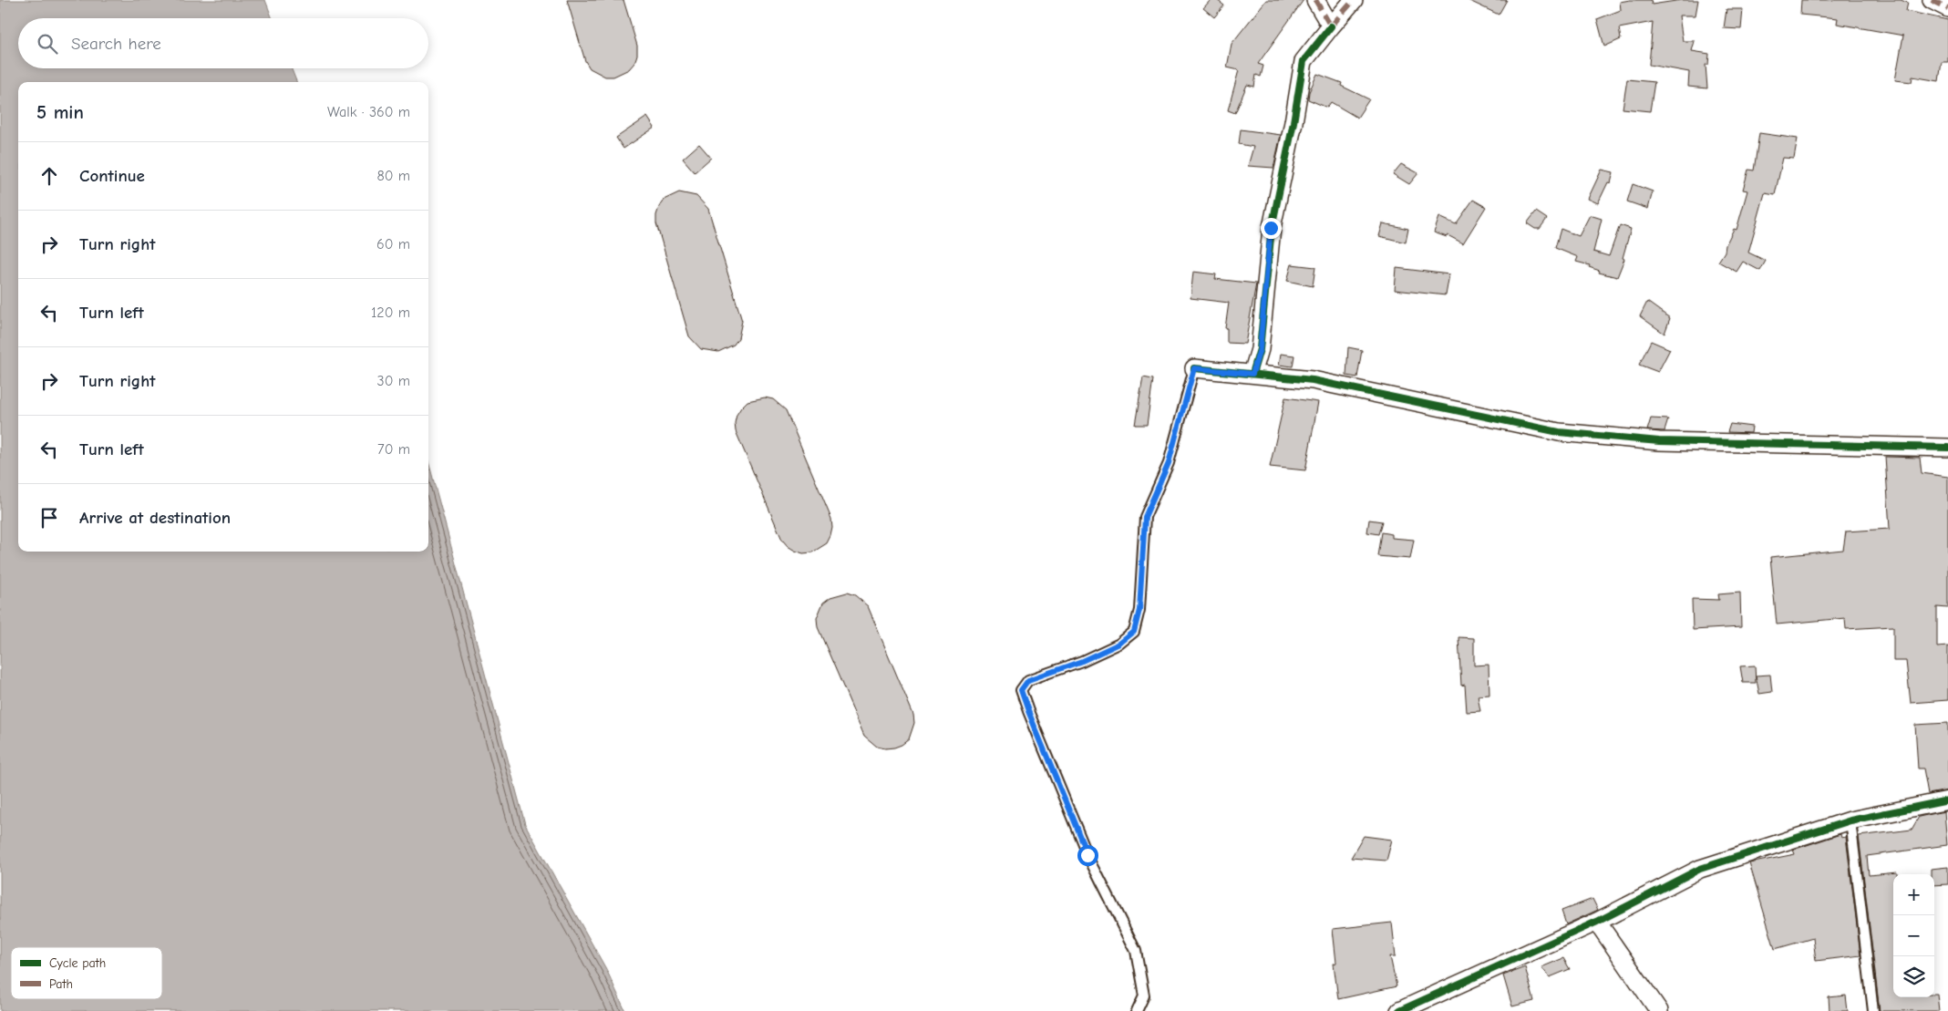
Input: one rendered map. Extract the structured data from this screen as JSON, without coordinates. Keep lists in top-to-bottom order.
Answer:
{
  "legend": ["Cycle path", "Path"],
  "page": {
    "search": "Search here",
    "heading": ["5 min", "Walk · 360 m"],
    "list": [
      ["Continue", "80 m"],
      ["Turn right", "60 m"],
      ["Turn left", "120 m"],
      ["Turn right", "30 m"],
      ["Turn left", "70 m"],
      "Arrive at destination"
    ],
    "map_buttons": ["+", "−"]
  }
}
